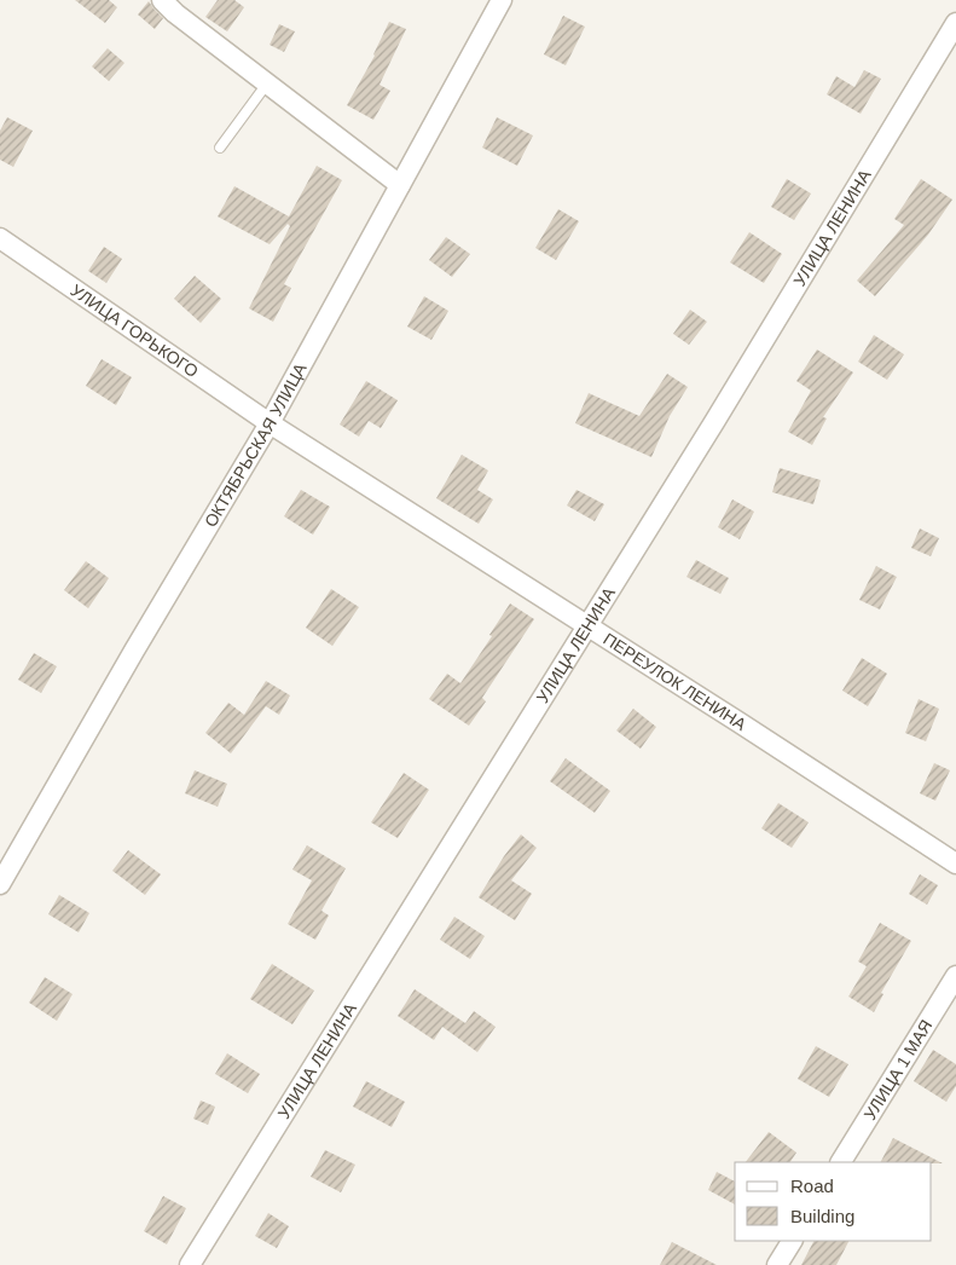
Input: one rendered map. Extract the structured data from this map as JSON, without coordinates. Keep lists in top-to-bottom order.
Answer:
{
  "streets": {
    "street": [
      "УЛИЦА ЛЕНИНА",
      "УЛИЦА ГОРЬКОГО",
      "ОКТЯБРЬСКАЯ УЛИЦА",
      "ПЕРЕУЛОК ЛЕНИНА",
      "УЛИЦА 1 МАЯ"
    ]
  },
  "crossings": [
    ["УЛИЦА ЛЕНИНА", "ПЕРЕУЛОК ЛЕНИНА"],
    ["УЛИЦА ГОРЬКОГО", "ОКТЯБРЬСКАЯ УЛИЦА"],
    ["УЛИЦА ГОРЬКОГО", "ПЕРЕУЛОК ЛЕНИНА"],
    ["ОКТЯБРЬСКАЯ УЛИЦА", "ПЕРЕУЛОК ЛЕНИНА"]
  ],
  "legend": ["Road", "Building"]
}
